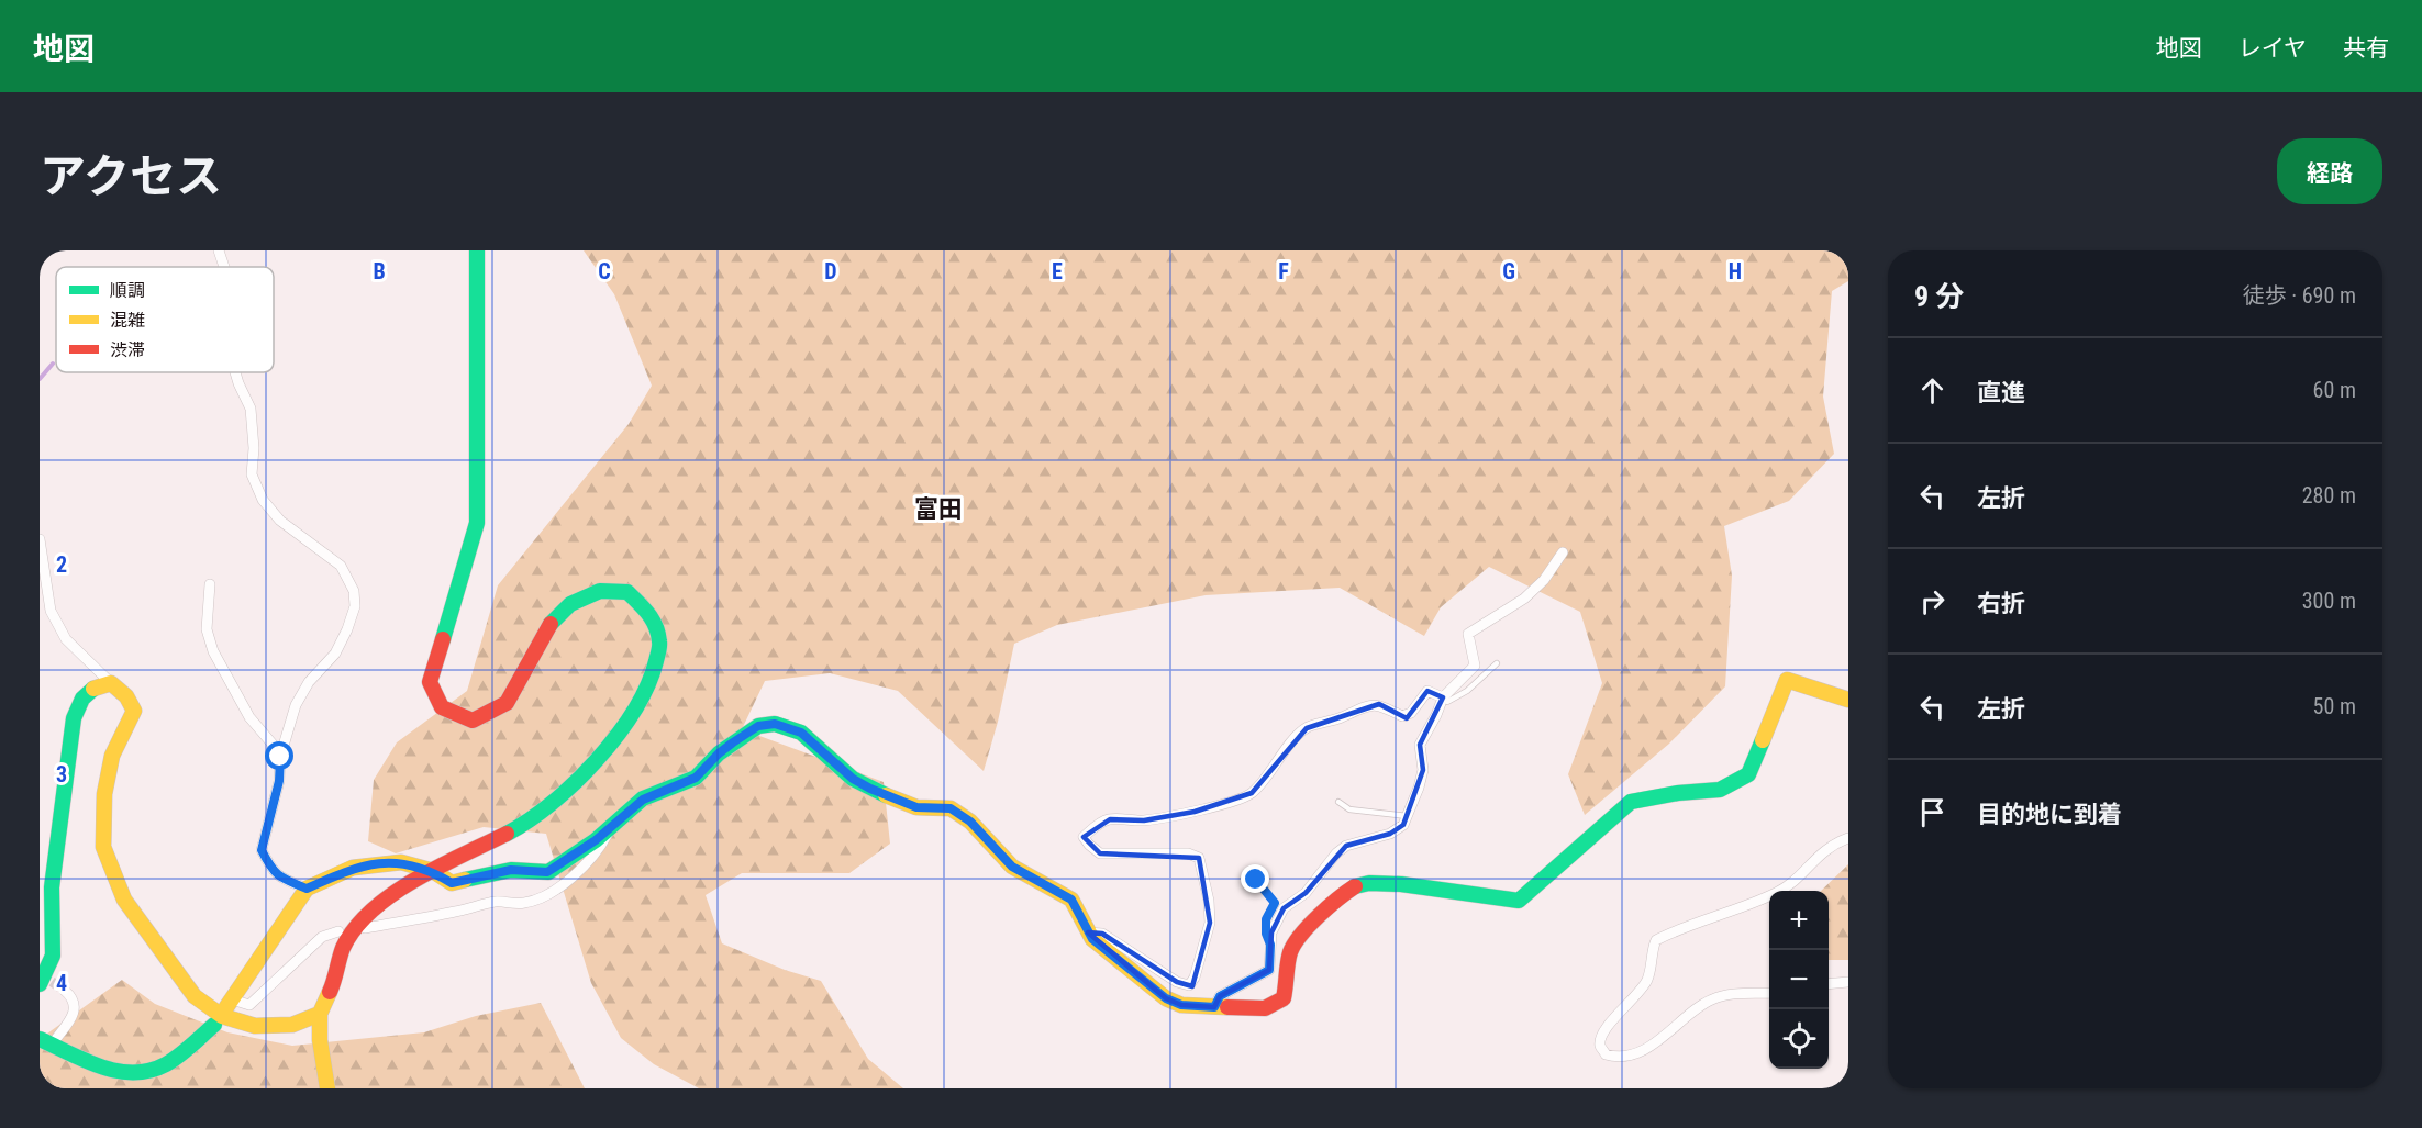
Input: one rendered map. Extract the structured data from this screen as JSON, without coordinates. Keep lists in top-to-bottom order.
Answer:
{
  "districts": ["富田"],
  "legend": ["順調", "混雑", "渋滞"],
  "page": {
    "header": "地図",
    "nav": ["地図", "レイヤ", "共有"],
    "title": "アクセス",
    "buttons": "経路",
    "heading": ["9 分", "徒歩 · 690 m"],
    "list": [
      ["直進", "60 m"],
      ["左折", "280 m"],
      ["右折", "300 m"],
      ["左折", "50 m"],
      "目的地に到着"
    ],
    "map_buttons": ["+", "−"]
  },
  "grid": {
    "columns": [
      "B",
      "C",
      "D",
      "E",
      "F",
      "G",
      "H"
    ],
    "rows": ["2", "3", "4"]
  }
}
